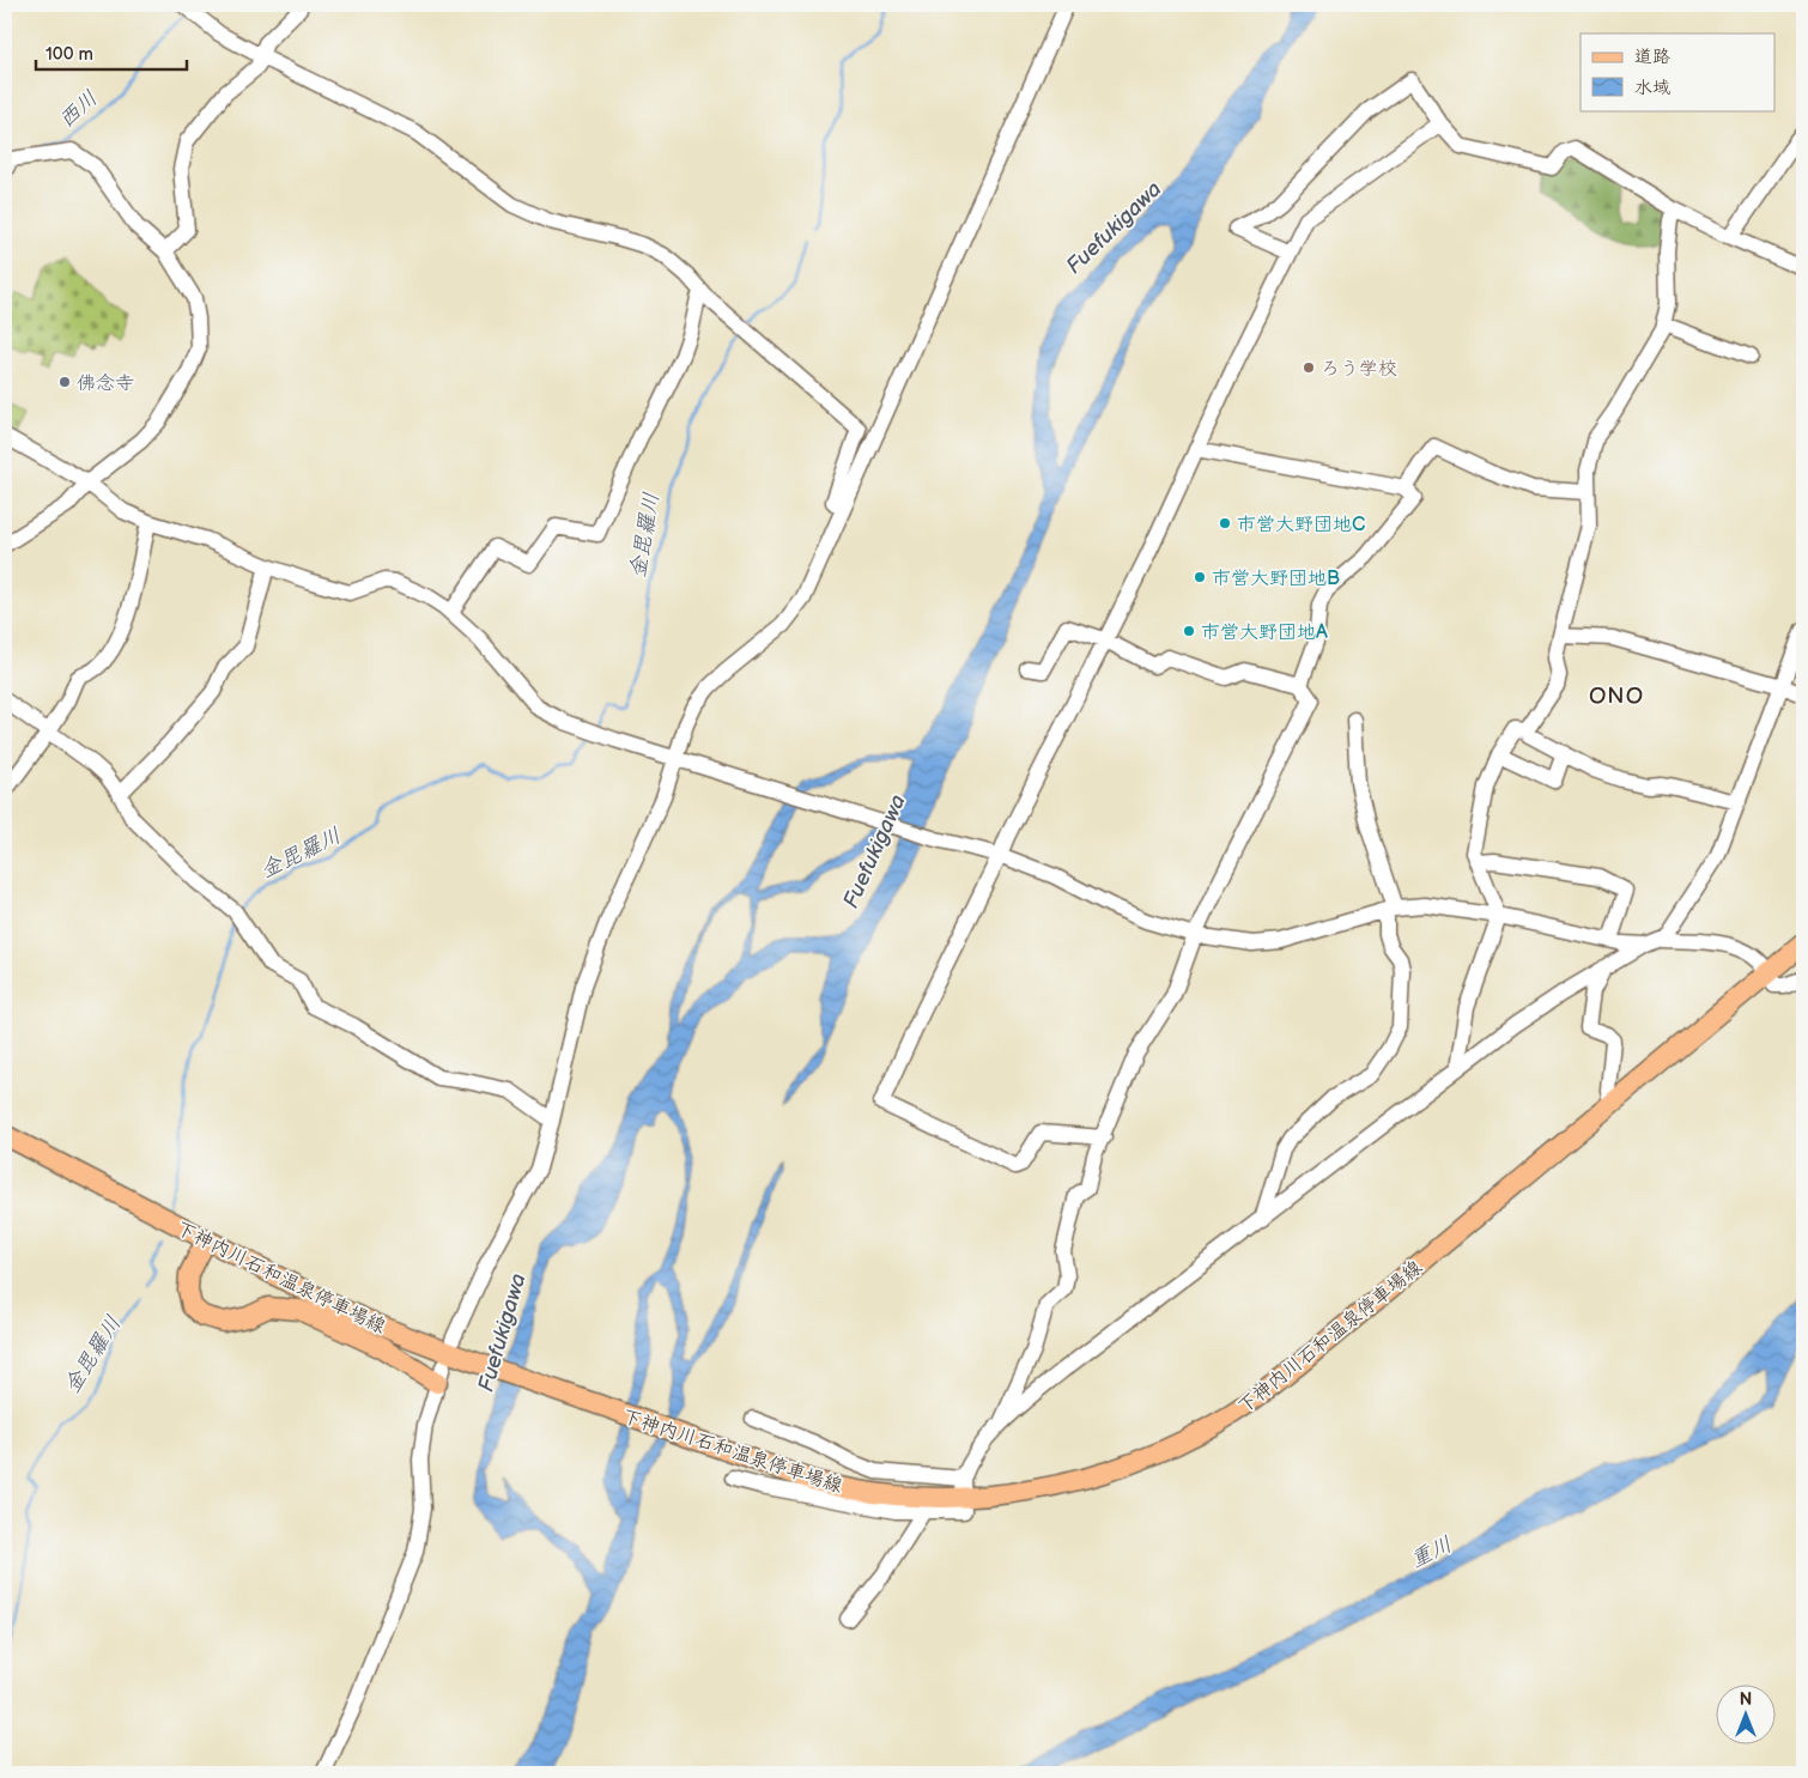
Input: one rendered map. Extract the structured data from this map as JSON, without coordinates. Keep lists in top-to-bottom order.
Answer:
{
  "streets": {
    "main road": ["下神内川石和温泉停車場線"]
  },
  "districts": ["ONO"],
  "water": [
    "西川",
    "Fuefukigawa",
    "金毘羅川",
    "重川"
  ],
  "places": [
    "ろう学校",
    "佛念寺",
    "市営大野団地C",
    "市営大野団地B",
    "市営大野団地A"
  ],
  "legend": ["道路", "水域"],
  "scale_bar": "100 m",
  "north": "top"
}
